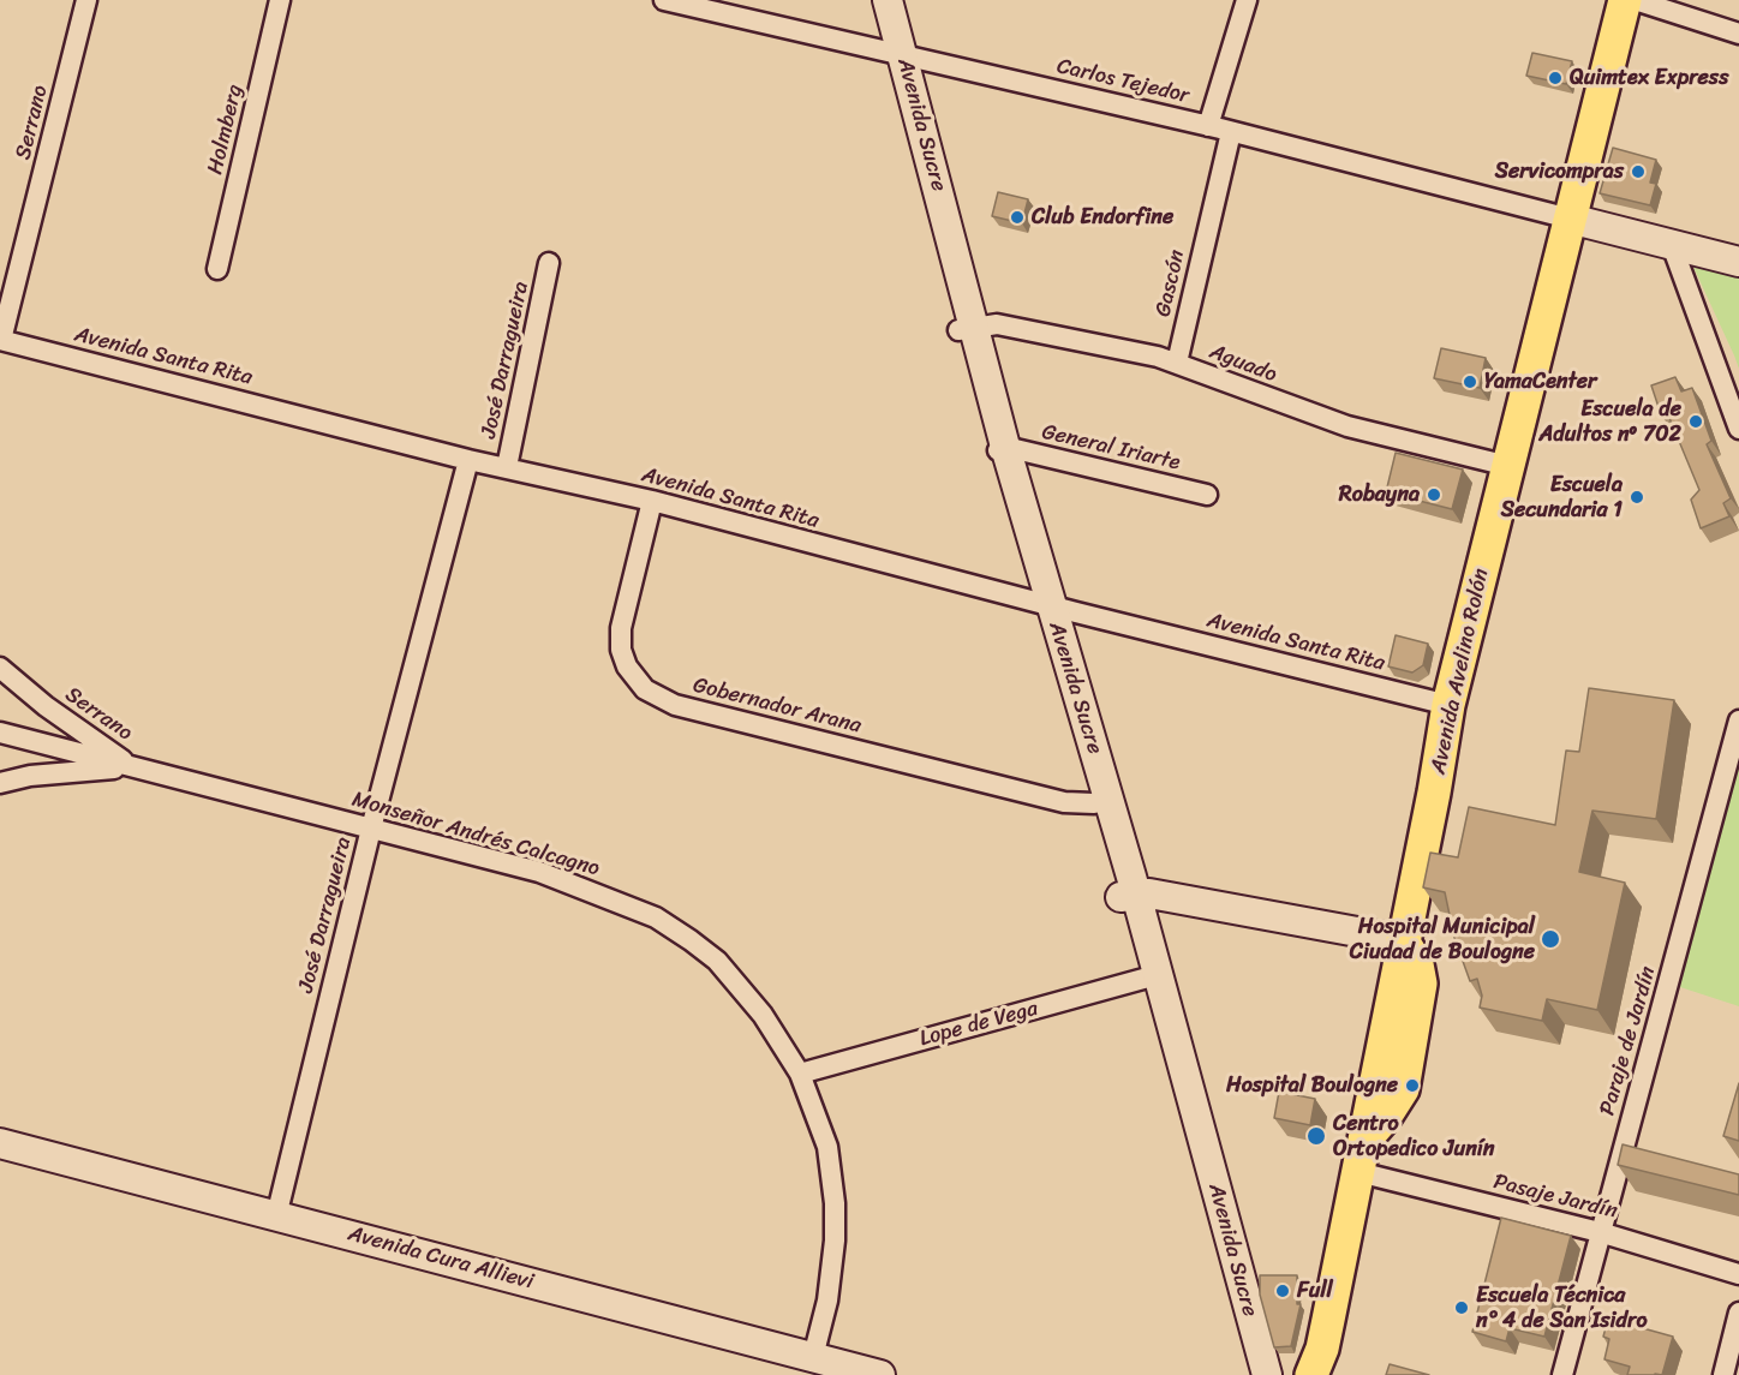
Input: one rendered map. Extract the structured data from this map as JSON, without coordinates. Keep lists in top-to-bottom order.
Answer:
{
  "streets": {
    "main road": ["Avenida Sucre", "Avenida Avelino Rolón", "Avenida Cura Allievi"],
    "street": [
      "Carlos Tejedor",
      "Serrano",
      "Holmberg",
      "Gascón",
      "Avenida Santa Rita",
      "José Darragueira",
      "Aguado",
      "General Iriarte",
      "Gobernador Arana",
      "Monseñor Andrés Calcagno",
      "Lope de Vega",
      "Paraje de Jardín",
      "Pasaje Jardín"
    ]
  },
  "crossings": [
    ["Carlos Tejedor", "Avenida Sucre"],
    ["Carlos Tejedor", "Gascón"],
    ["Carlos Tejedor", "Avenida Avelino Rolón"],
    ["Serrano", "Avenida Santa Rita"],
    ["Serrano", "Monseñor Andrés Calcagno"],
    ["Avenida Sucre", "Avenida Santa Rita"],
    ["Avenida Sucre", "Aguado"],
    ["Avenida Sucre", "General Iriarte"],
    ["Avenida Sucre", "Gobernador Arana"],
    ["Avenida Sucre", "Lope de Vega"],
    ["Gascón", "Aguado"],
    ["Avenida Santa Rita", "José Darragueira"],
    ["Avenida Santa Rita", "Avenida Avelino Rolón"],
    ["Avenida Santa Rita", "Gobernador Arana"],
    ["José Darragueira", "Monseñor Andrés Calcagno"],
    ["José Darragueira", "Avenida Cura Allievi"],
    ["Aguado", "Avenida Avelino Rolón"],
    ["Avenida Avelino Rolón", "Pasaje Jardín"],
    ["Monseñor Andrés Calcagno", "Lope de Vega"],
    ["Monseñor Andrés Calcagno", "Avenida Cura Allievi"],
    ["Paraje de Jardín", "Pasaje Jardín"]
  ],
  "places": [
    "Quimtex Express",
    "Servicompras",
    "Club Endorfine",
    "YamaCenter",
    "Escuela de Adultos nº 702",
    "Robayna",
    "Escuela Secundaria 1",
    "Hospital Municipal Ciudad de Boulogne",
    "Hospital Boulogne",
    "Centro Ortopedico Junín",
    "Full",
    "Escuela Técnica n° 4 de San Isidro"
  ]
}
